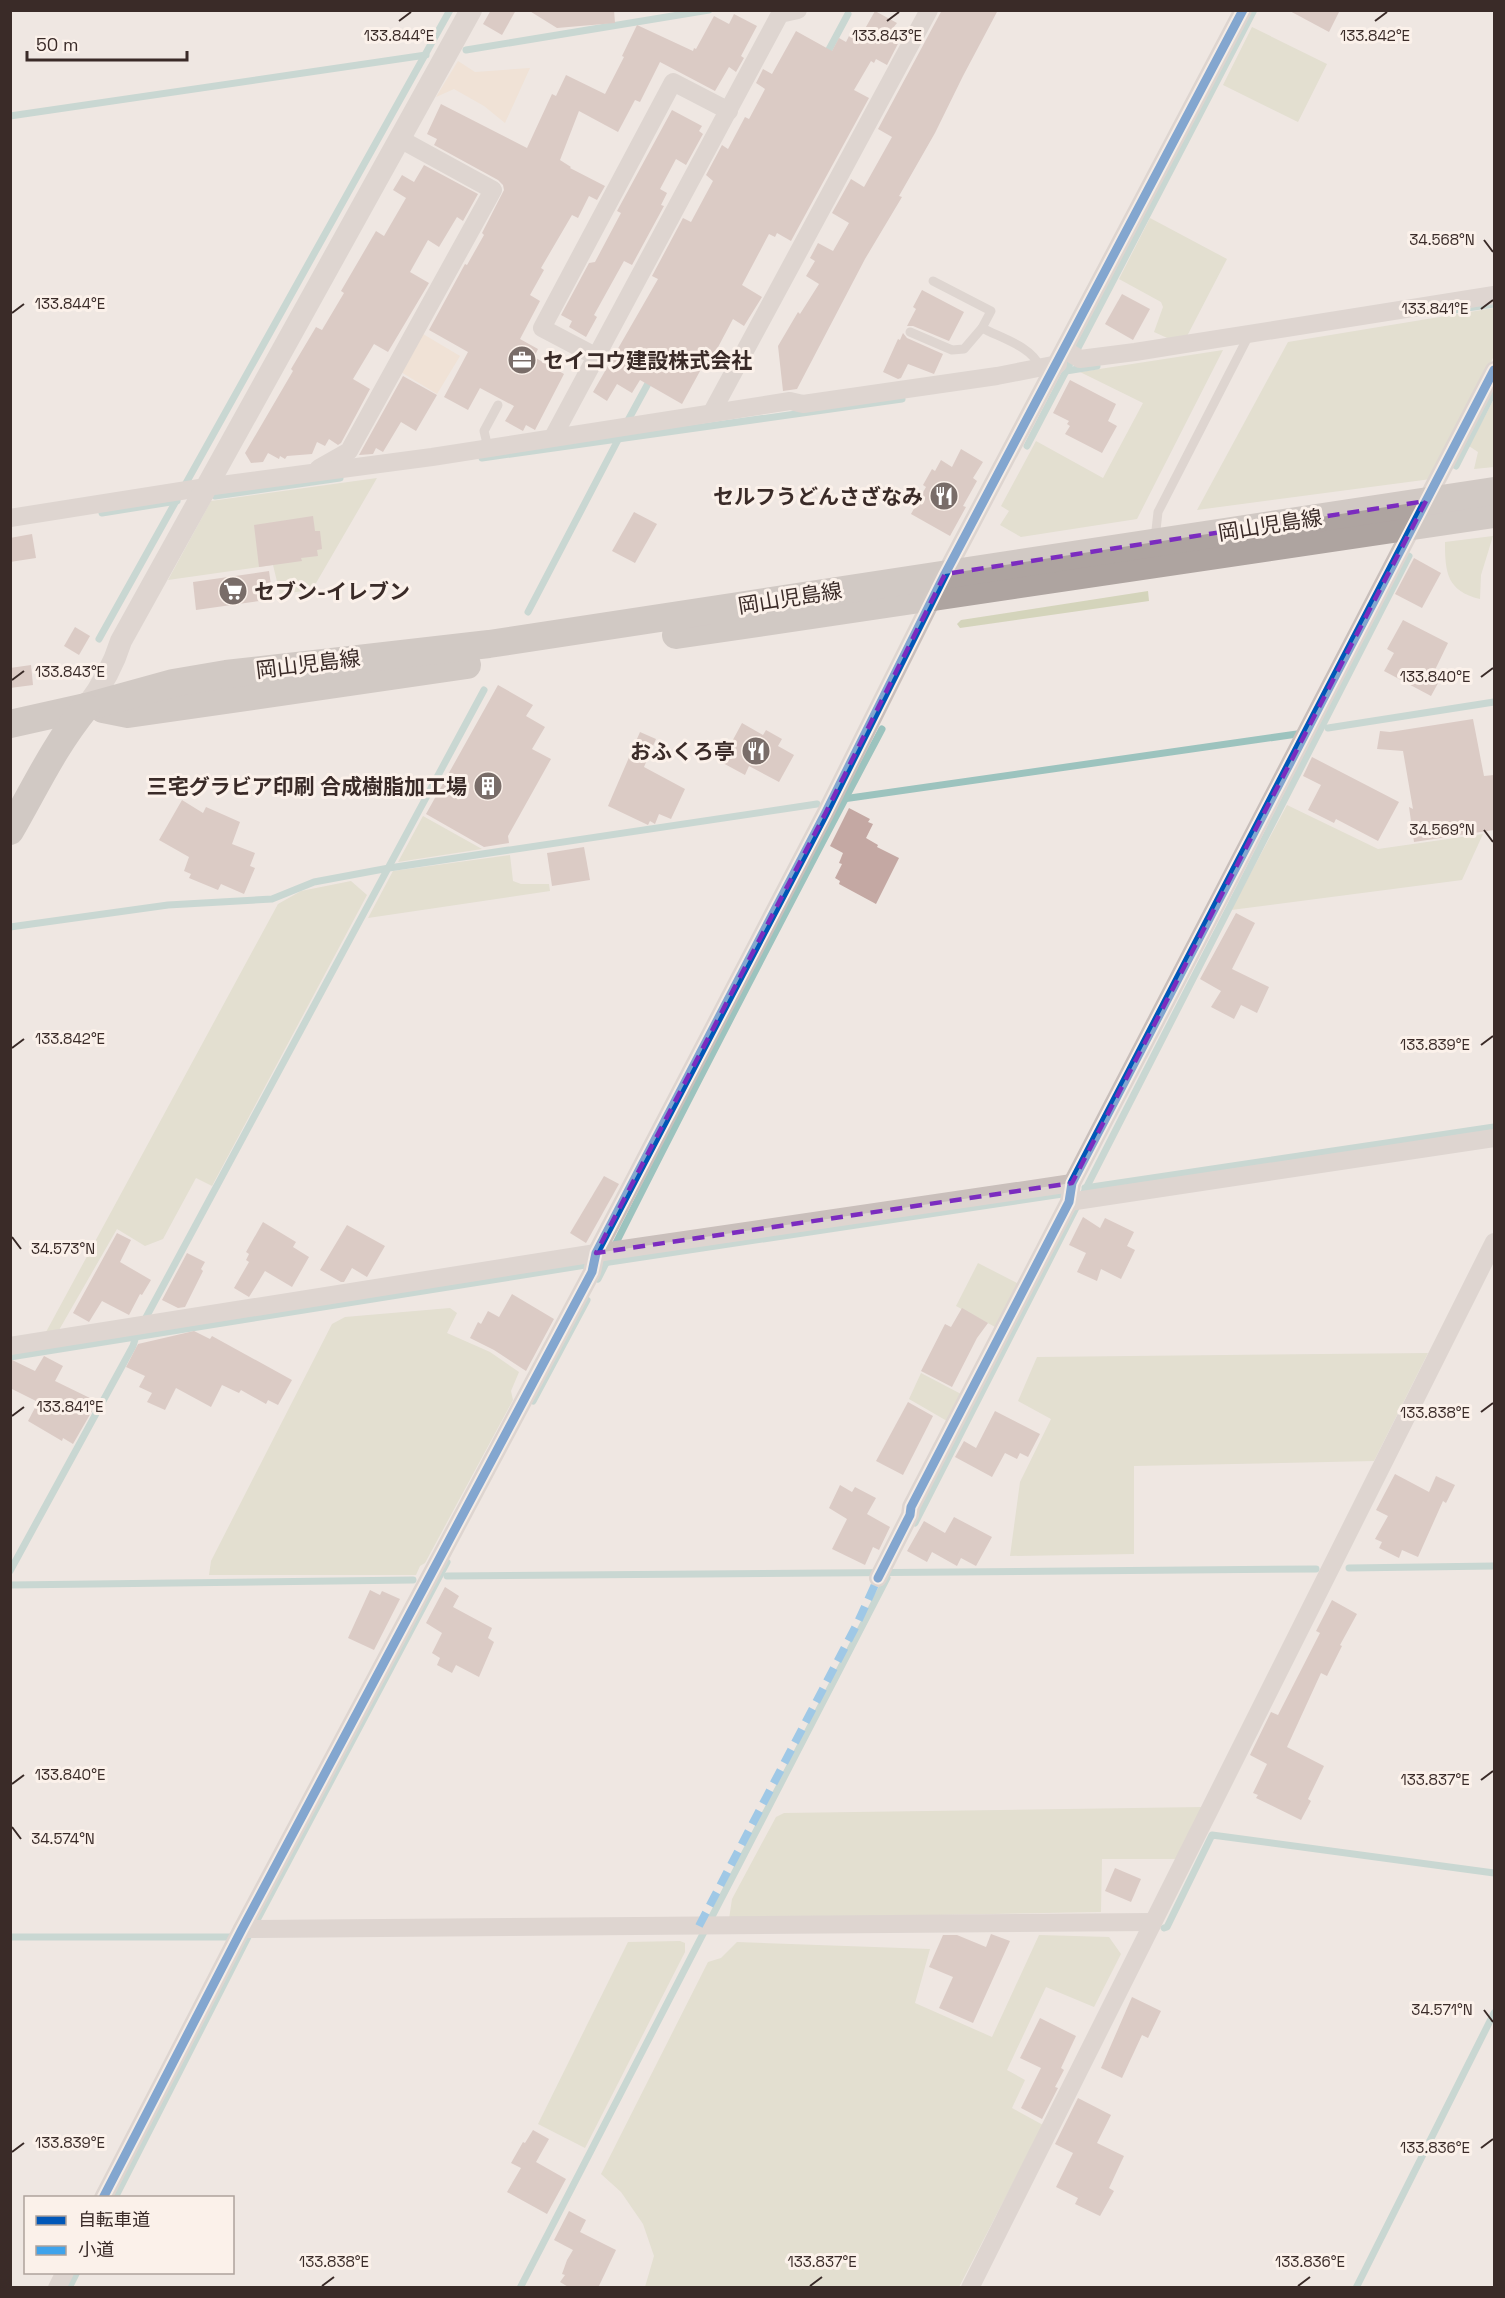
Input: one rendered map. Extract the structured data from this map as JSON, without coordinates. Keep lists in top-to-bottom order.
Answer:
{
  "streets": {
    "main road": ["岡山児島線"]
  },
  "places": {
    "office": ["セイコウ建設株式会社"],
    "restaurant": ["セルフうどんさざなみ", "おふくろ亭"],
    "supermarket": ["セブン-イレブン"],
    "building": ["三宅グラビア印刷 合成樹脂加工場"]
  },
  "legend": ["自転車道", "小道"],
  "scale_bar": "50 m",
  "coordinates": [
    "133.844°E",
    "133.843°E",
    "133.842°E",
    "34.568°N",
    "133.841°E",
    "133.840°E",
    "34.569°N",
    "133.839°E",
    "34.573°N",
    "133.838°E",
    "133.837°E",
    "34.574°N",
    "34.571°N",
    "133.836°E"
  ]
}
